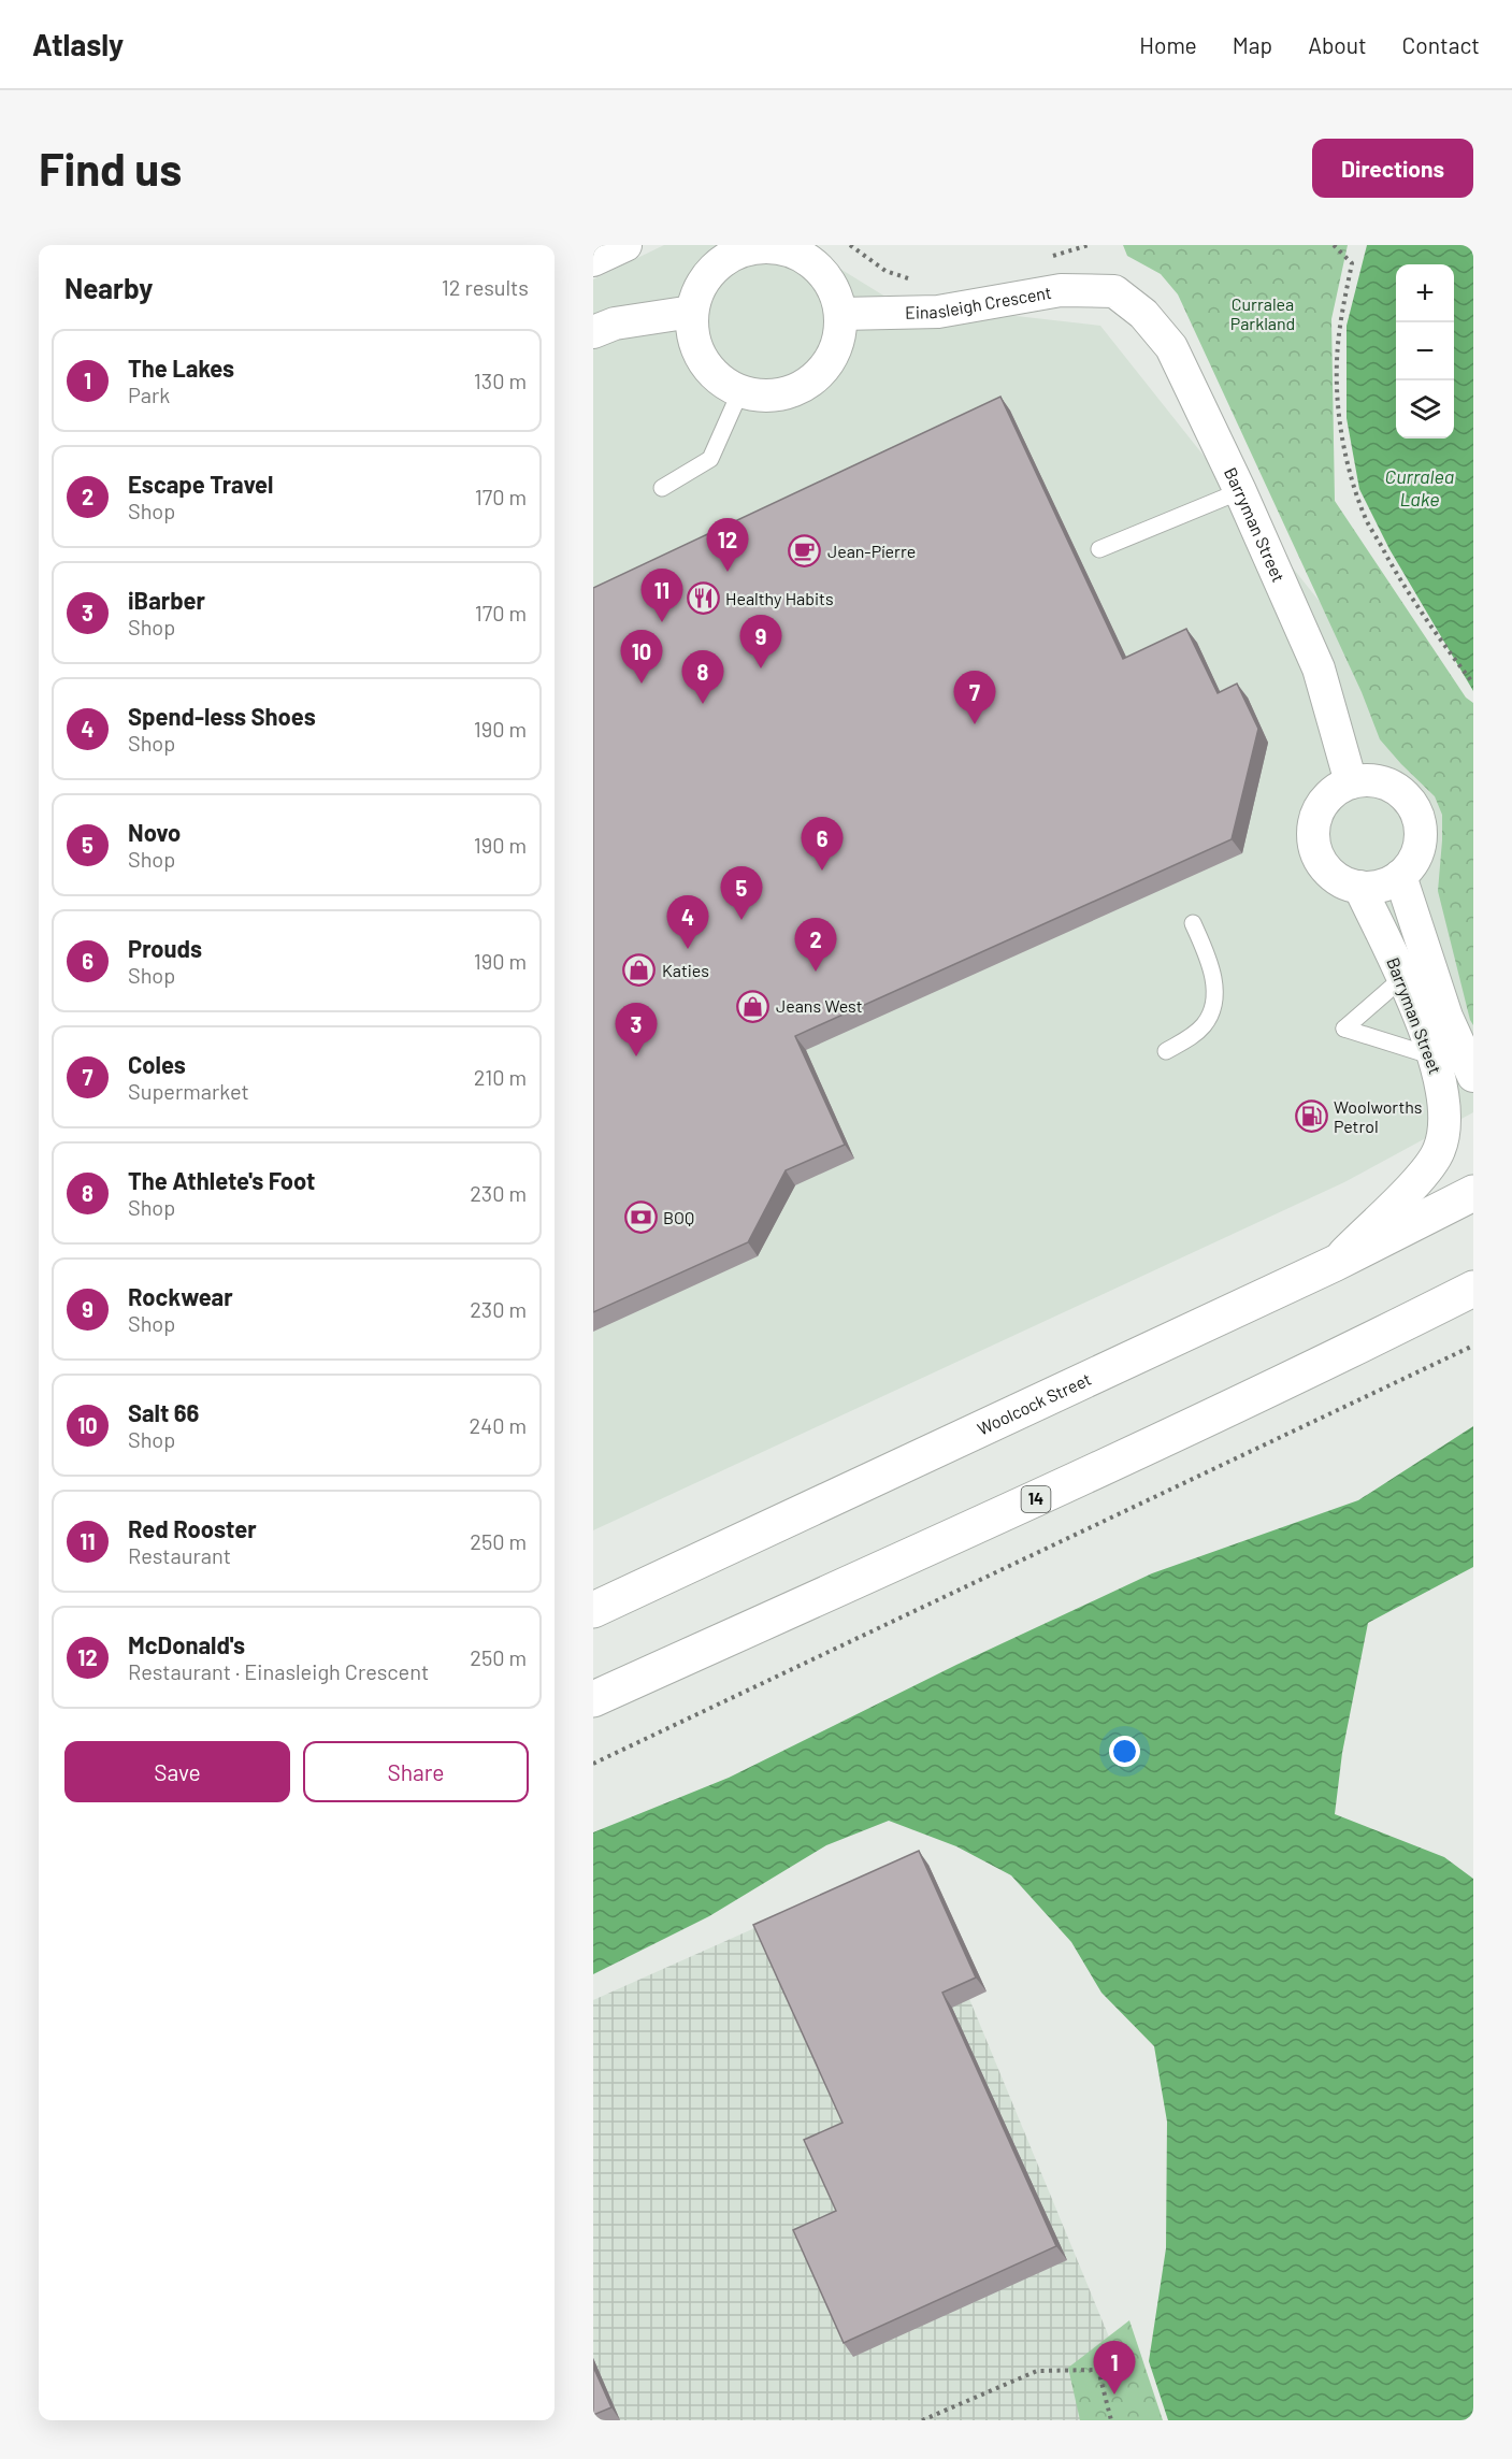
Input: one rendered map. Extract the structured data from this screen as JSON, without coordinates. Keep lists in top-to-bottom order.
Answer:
{
  "streets": {
    "main road": ["Woolcock Street", "14"],
    "street": ["Einasleigh Crescent", "Barryman Street"]
  },
  "crossings": [
    ["Einasleigh Crescent", "Barryman Street"],
    ["Barryman Street", "Woolcock Street"]
  ],
  "water": ["Curralea Lake"],
  "parks": ["Curralea Parkland"],
  "places": {
    "cafe": ["Jean-Píerre"],
    "restaurant": ["Healthy Habits"],
    "shop": ["Katies", "Jeans West"],
    "fuel station": ["Woolworths Petrol"],
    "bank": ["BOQ"]
  },
  "page": {
    "header": "Atlasly",
    "nav": [
      "Home",
      "Map",
      "About",
      "Contact"
    ],
    "buttons": [
      "Directions",
      ["Save", "Share"]
    ],
    "title": "Find us",
    "heading": ["Nearby", "12 results"],
    "map_buttons": ["+", "−"],
    "list": [
      {
        "mark": "1",
        "name": "The Lakes",
        "note": "Park",
        "value": "130 m"
      },
      {
        "mark": "2",
        "name": "Escape Travel",
        "note": "Shop",
        "value": "170 m"
      },
      {
        "mark": "3",
        "name": "iBarber",
        "note": "Shop",
        "value": "170 m"
      },
      {
        "mark": "4",
        "name": "Spend-less Shoes",
        "note": "Shop",
        "value": "190 m"
      },
      {
        "mark": "5",
        "name": "Novo",
        "note": "Shop",
        "value": "190 m"
      },
      {
        "mark": "6",
        "name": "Prouds",
        "note": "Shop",
        "value": "190 m"
      },
      {
        "mark": "7",
        "name": "Coles",
        "note": "Supermarket",
        "value": "210 m"
      },
      {
        "mark": "8",
        "name": "The Athlete's Foot",
        "note": "Shop",
        "value": "230 m"
      },
      {
        "mark": "9",
        "name": "Rockwear",
        "note": "Shop",
        "value": "230 m"
      },
      {
        "mark": "10",
        "name": "Salt 66",
        "note": "Shop",
        "value": "240 m"
      },
      {
        "mark": "11",
        "name": "Red Rooster",
        "note": "Restaurant",
        "value": "250 m"
      },
      {
        "mark": "12",
        "name": "McDonald's",
        "note": "Restaurant · Einasleigh Crescent",
        "value": "250 m"
      }
    ],
    "pins": [
      "12",
      "11",
      "9",
      "10",
      "8",
      "7",
      "6",
      "5",
      "4",
      "2",
      "3",
      "1"
    ]
  }
}
